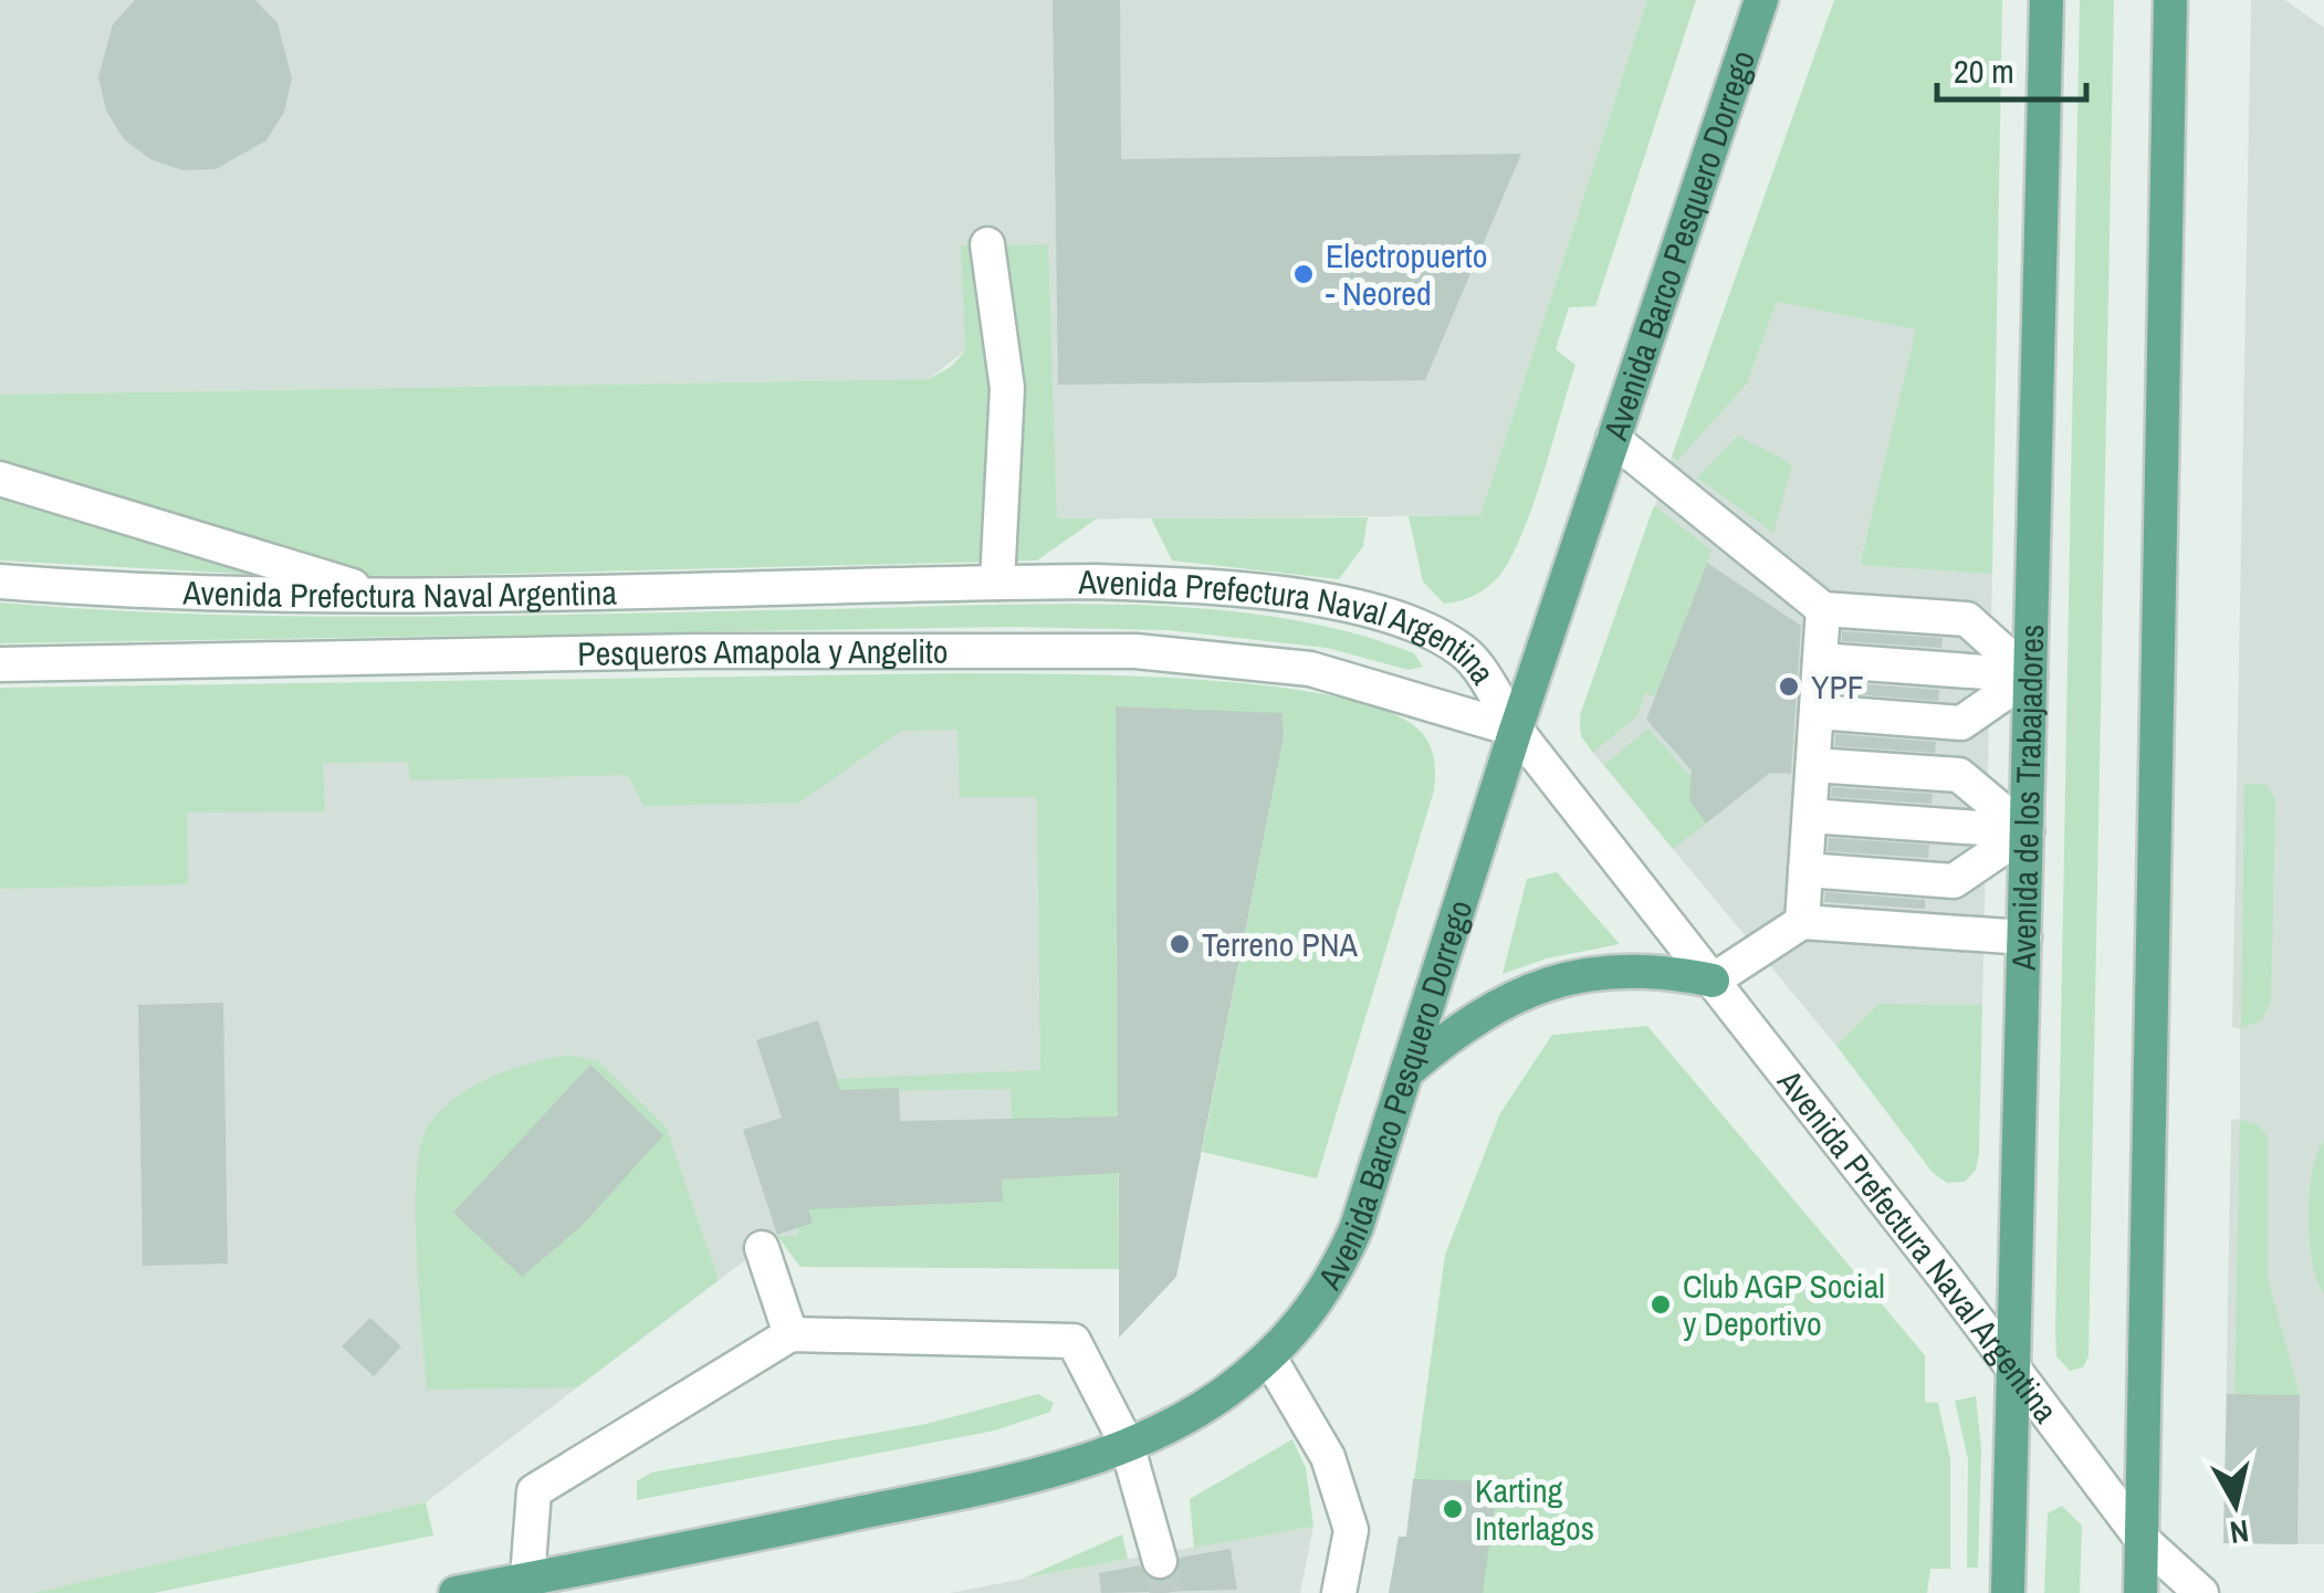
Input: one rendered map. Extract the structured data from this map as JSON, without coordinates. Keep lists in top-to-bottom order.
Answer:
{
  "streets": {
    "main road": ["Avenida Barco Pesquero Dorrego", "Avenida de los Trabajadores"],
    "street": ["Avenida Prefectura Naval Argentina", "Pesqueros Amapola y Angelito"]
  },
  "crossings": [
    ["Avenida Barco Pesquero Dorrego", "Avenida Prefectura Naval Argentina"],
    ["Avenida Barco Pesquero Dorrego", "Pesqueros Amapola y Angelito"],
    ["Avenida Prefectura Naval Argentina", "Pesqueros Amapola y Angelito"],
    ["Avenida Prefectura Naval Argentina", "Avenida de los Trabajadores"]
  ],
  "places": [
    "Electropuerto - Neored",
    "YPF",
    "Terreno PNA",
    "Club AGP Social y Deportivo",
    "Karting Interlagos"
  ],
  "scale_bar": "20 m",
  "north": "bottom"
}
